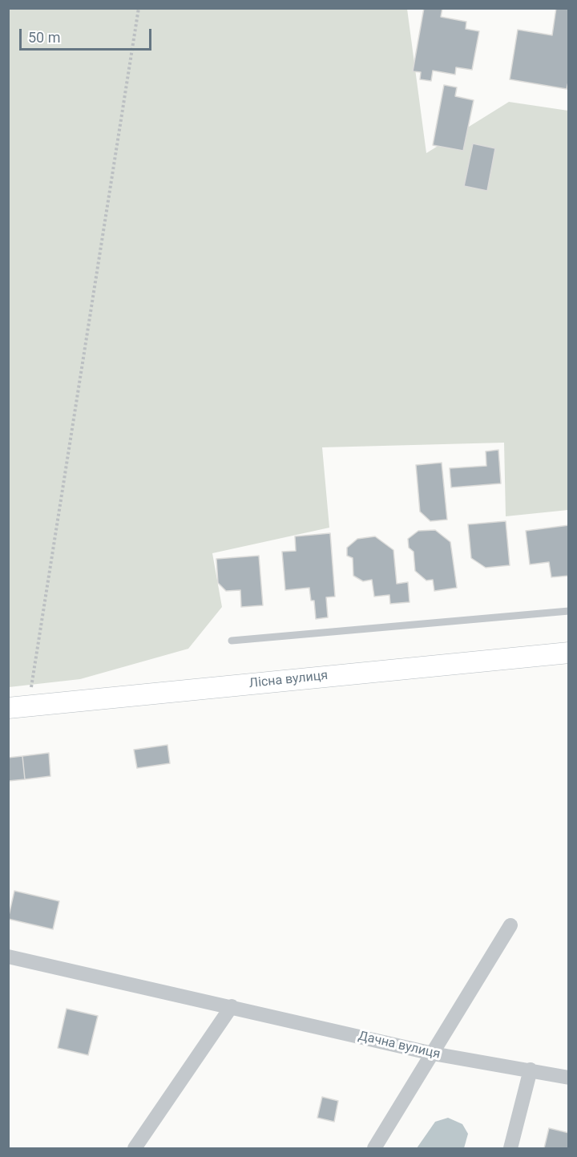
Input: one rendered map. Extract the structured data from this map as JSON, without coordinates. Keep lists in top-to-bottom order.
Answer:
{
  "streets": {
    "main road": ["Лісна вулиця"],
    "street": ["Дачна вулиця"]
  },
  "scale_bar": "50 m"
}
